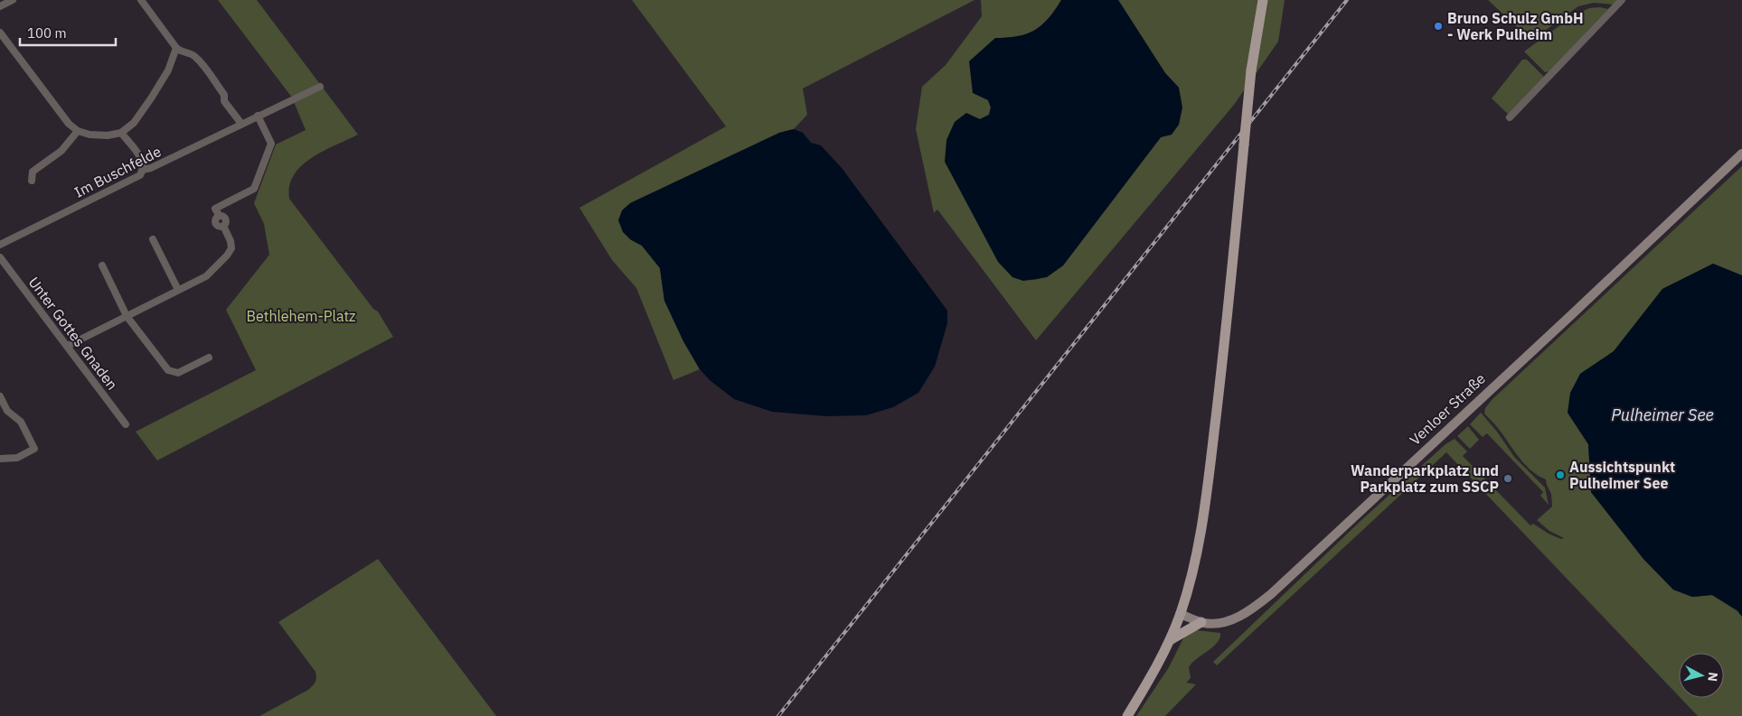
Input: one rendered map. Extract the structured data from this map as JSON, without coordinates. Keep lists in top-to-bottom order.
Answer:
{
  "streets": {
    "main road": ["Venloer Straße"],
    "street": ["Im Buschfelde", "Unter Gottes Gnaden"]
  },
  "water": ["Pulheimer See"],
  "parks": ["Bethlehem-Platz"],
  "places": ["Bruno Schulz GmbH - Werk Pulheim", "Aussichtspunkt Pulheimer See", "Wanderparkplatz und Parkplatz zum SSCP"],
  "scale_bar": "100 m",
  "north": "right"
}
